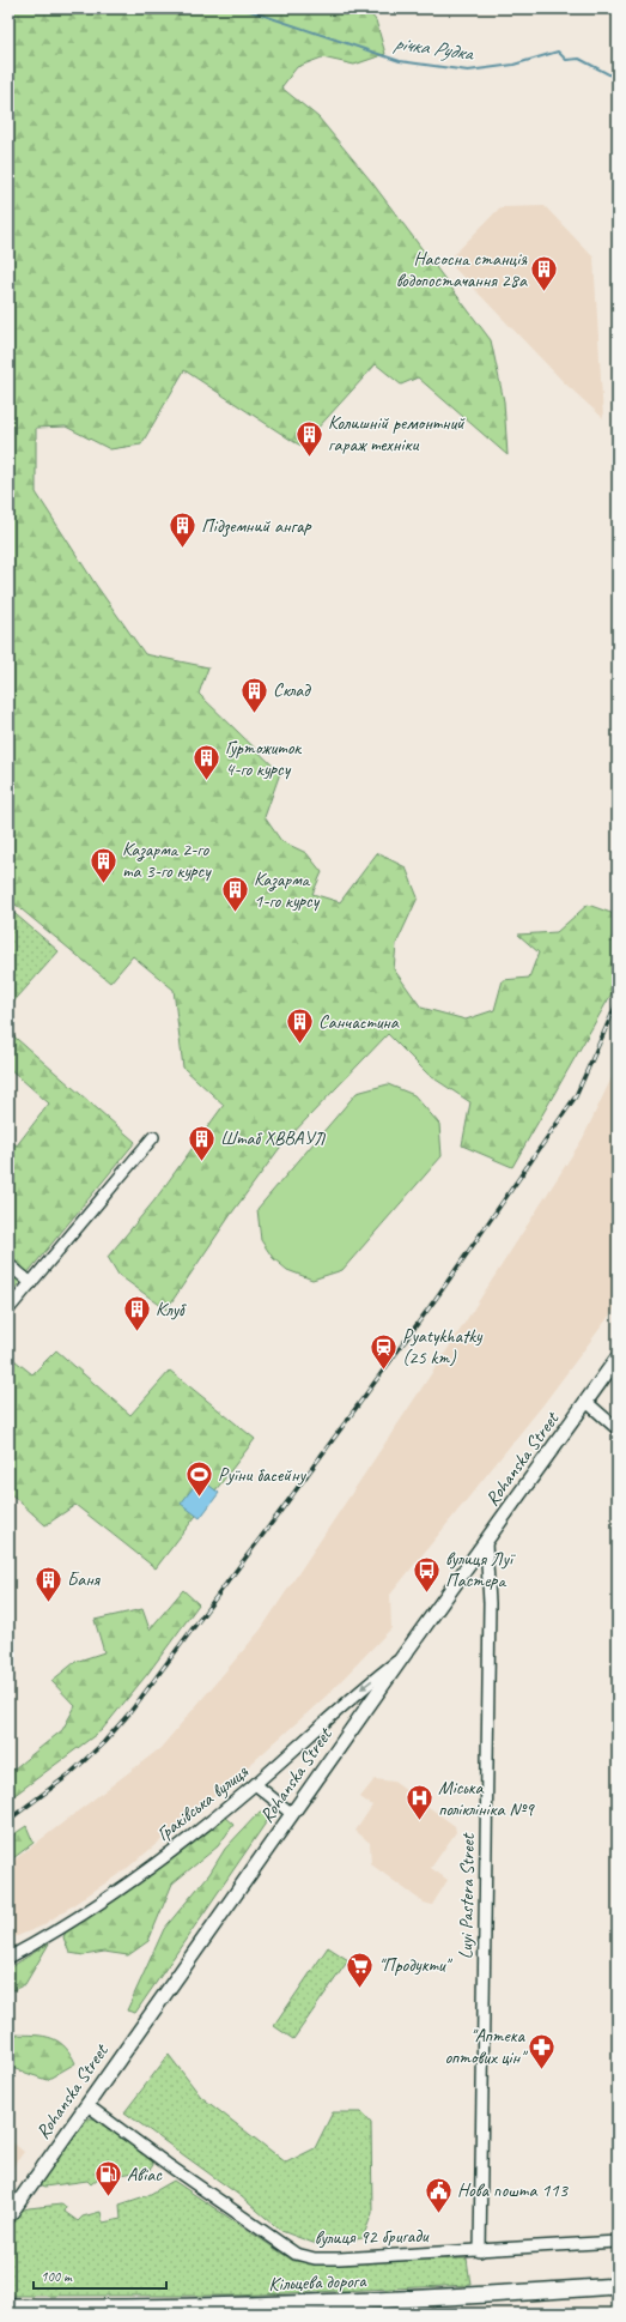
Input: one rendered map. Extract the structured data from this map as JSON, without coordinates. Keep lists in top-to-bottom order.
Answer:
{
  "streets": {
    "highway": ["Кільцева дорога"],
    "main road": ["Rohanska Street"],
    "street": ["Граківська вулиця", "Luyi Pastera Street", "вулиця 92 бригади"]
  },
  "crossings": [
    ["Rohanska Street", "Граківська вулиця"],
    ["Rohanska Street", "Luyi Pastera Street"],
    ["Rohanska Street", "вулиця 92 бригади"],
    ["Luyi Pastera Street", "вулиця 92 бригади"]
  ],
  "one_way": ["Граківська вулиця"],
  "water": ["річка Рудка"],
  "places": {
    "building": [
      "Насосна станція водопостачання 28а",
      "Колишній ремонтний гараж техніки",
      "Підземний ангар",
      "Склад",
      "Гуртожиток 4-го курсу",
      "Казарма 2-го та 3-го курсу",
      "Казарма 1-го курсу",
      "Санчастина",
      "Штаб ХВВАУЛ",
      "Клуб",
      "Баня"
    ],
    "station": ["Pyatykhatky (25 km)"],
    "sports": ["Руїни басейну"],
    "bus stop": ["вулиця Луї Пастера"],
    "hospital": ["Міська поліклініка №9"],
    "supermarket": ["\"Продукти\""],
    "pharmacy": ["\"Аптека оптових цін\""],
    "fuel station": ["Авіас"],
    "public building": ["Нова пошта 113"]
  },
  "scale_bar": "100 m"
}
